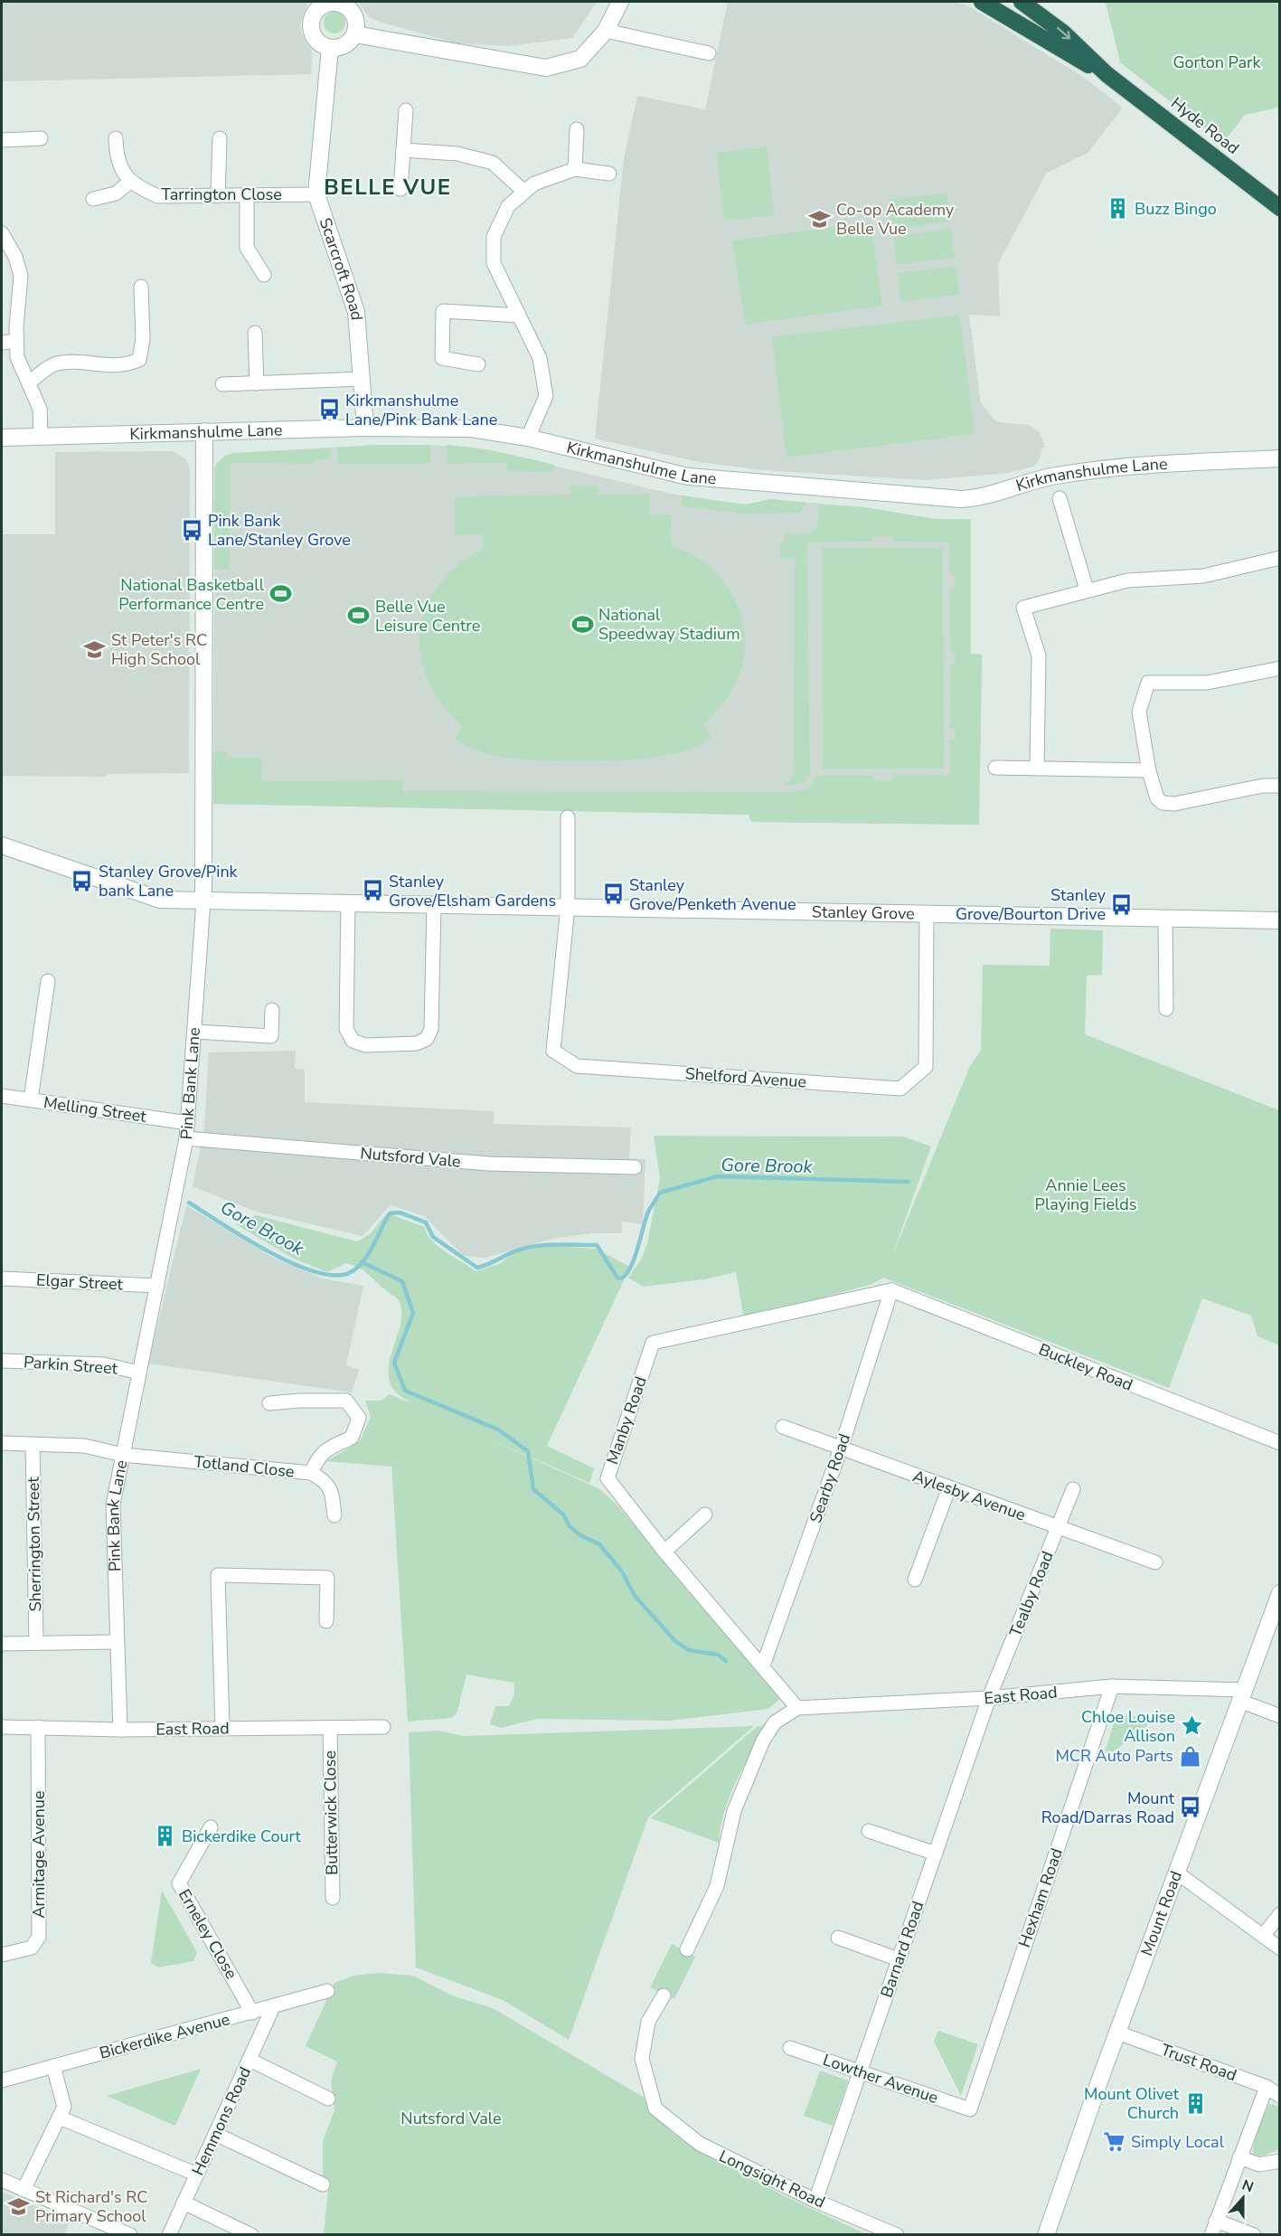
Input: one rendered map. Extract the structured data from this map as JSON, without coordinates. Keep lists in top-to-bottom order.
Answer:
{
  "streets": {
    "highway": ["Hyde Road"],
    "street": [
      "Tarrington Close",
      "Scarcroft Road",
      "Kirkmanshulme Lane",
      "Stanley Grove",
      "Shelford Avenue",
      "Pink Bank Lane",
      "Melling Street",
      "Nutsford Vale",
      "Elgar Street",
      "Parkin Street",
      "Buckley Road",
      "Manby Road",
      "Totland Close",
      "Searby Road",
      "Aylesby Avenue",
      "Sherrington Street",
      "Tealby Road",
      "East Road",
      "Butterwick Close",
      "Armitage Avenue",
      "Hexham Road",
      "Mount Road",
      "Erneley Close",
      "Barnard Road",
      "Bickerdike Avenue",
      "Trust Road",
      "Lowther Avenue",
      "Hemmons Road",
      "Longsight Road"
    ]
  },
  "crossings": [
    ["Tarrington Close", "Scarcroft Road"],
    ["Scarcroft Road", "Kirkmanshulme Lane"],
    ["Kirkmanshulme Lane", "Pink Bank Lane"],
    ["Stanley Grove", "Shelford Avenue"],
    ["Stanley Grove", "Pink Bank Lane"],
    ["Pink Bank Lane", "Melling Street"],
    ["Pink Bank Lane", "Nutsford Vale"],
    ["Pink Bank Lane", "Elgar Street"],
    ["Pink Bank Lane", "Parkin Street"],
    ["Pink Bank Lane", "Totland Close"],
    ["Pink Bank Lane", "East Road"],
    ["Buckley Road", "Manby Road"],
    ["Buckley Road", "Searby Road"],
    ["Manby Road", "Searby Road"],
    ["Manby Road", "East Road"],
    ["Totland Close", "Sherrington Street"],
    ["Searby Road", "Aylesby Avenue"],
    ["Aylesby Avenue", "Tealby Road"],
    ["Tealby Road", "East Road"],
    ["Tealby Road", "Barnard Road"],
    ["East Road", "Butterwick Close"],
    ["East Road", "Armitage Avenue"],
    ["East Road", "Hexham Road"],
    ["East Road", "Mount Road"],
    ["East Road", "Barnard Road"],
    ["Hexham Road", "Lowther Avenue"],
    ["Mount Road", "Trust Road"],
    ["Erneley Close", "Bickerdike Avenue"],
    ["Barnard Road", "Lowther Avenue"],
    ["Barnard Road", "Longsight Road"],
    ["Bickerdike Avenue", "Hemmons Road"]
  ],
  "districts": ["BELLE VUE"],
  "water": ["Gore Brook"],
  "parks": ["Gorton Park", "Annie Lees Playing Fields", "Nutsford Vale"],
  "places": {
    "building": ["Buzz Bingo", "Bickerdike Court", "Mount Olivet Church"],
    "school or university": ["Co-op Academy Belle Vue", "St Peter's RC High School", "St Richard's RC Primary School"],
    "bus stop": [
      "Kirkmanshulme Lane/Pink Bank Lane",
      "Pink Bank Lane/Stanley Grove",
      "Stanley Grove/Pink bank Lane",
      "Stanley Grove/Elsham Gardens",
      "Stanley Grove/Penketh Avenue",
      "Stanley Grove/Bourton Drive",
      "Mount Road/Darras Road"
    ],
    "sports": ["National Basketball Performance Centre", "Belle Vue Leisure Centre", "National Speedway Stadium"],
    "place": ["Chloe Louise Allison"],
    "shop": ["MCR Auto Parts"],
    "supermarket": ["Simply Local"]
  },
  "north": "top"
}
